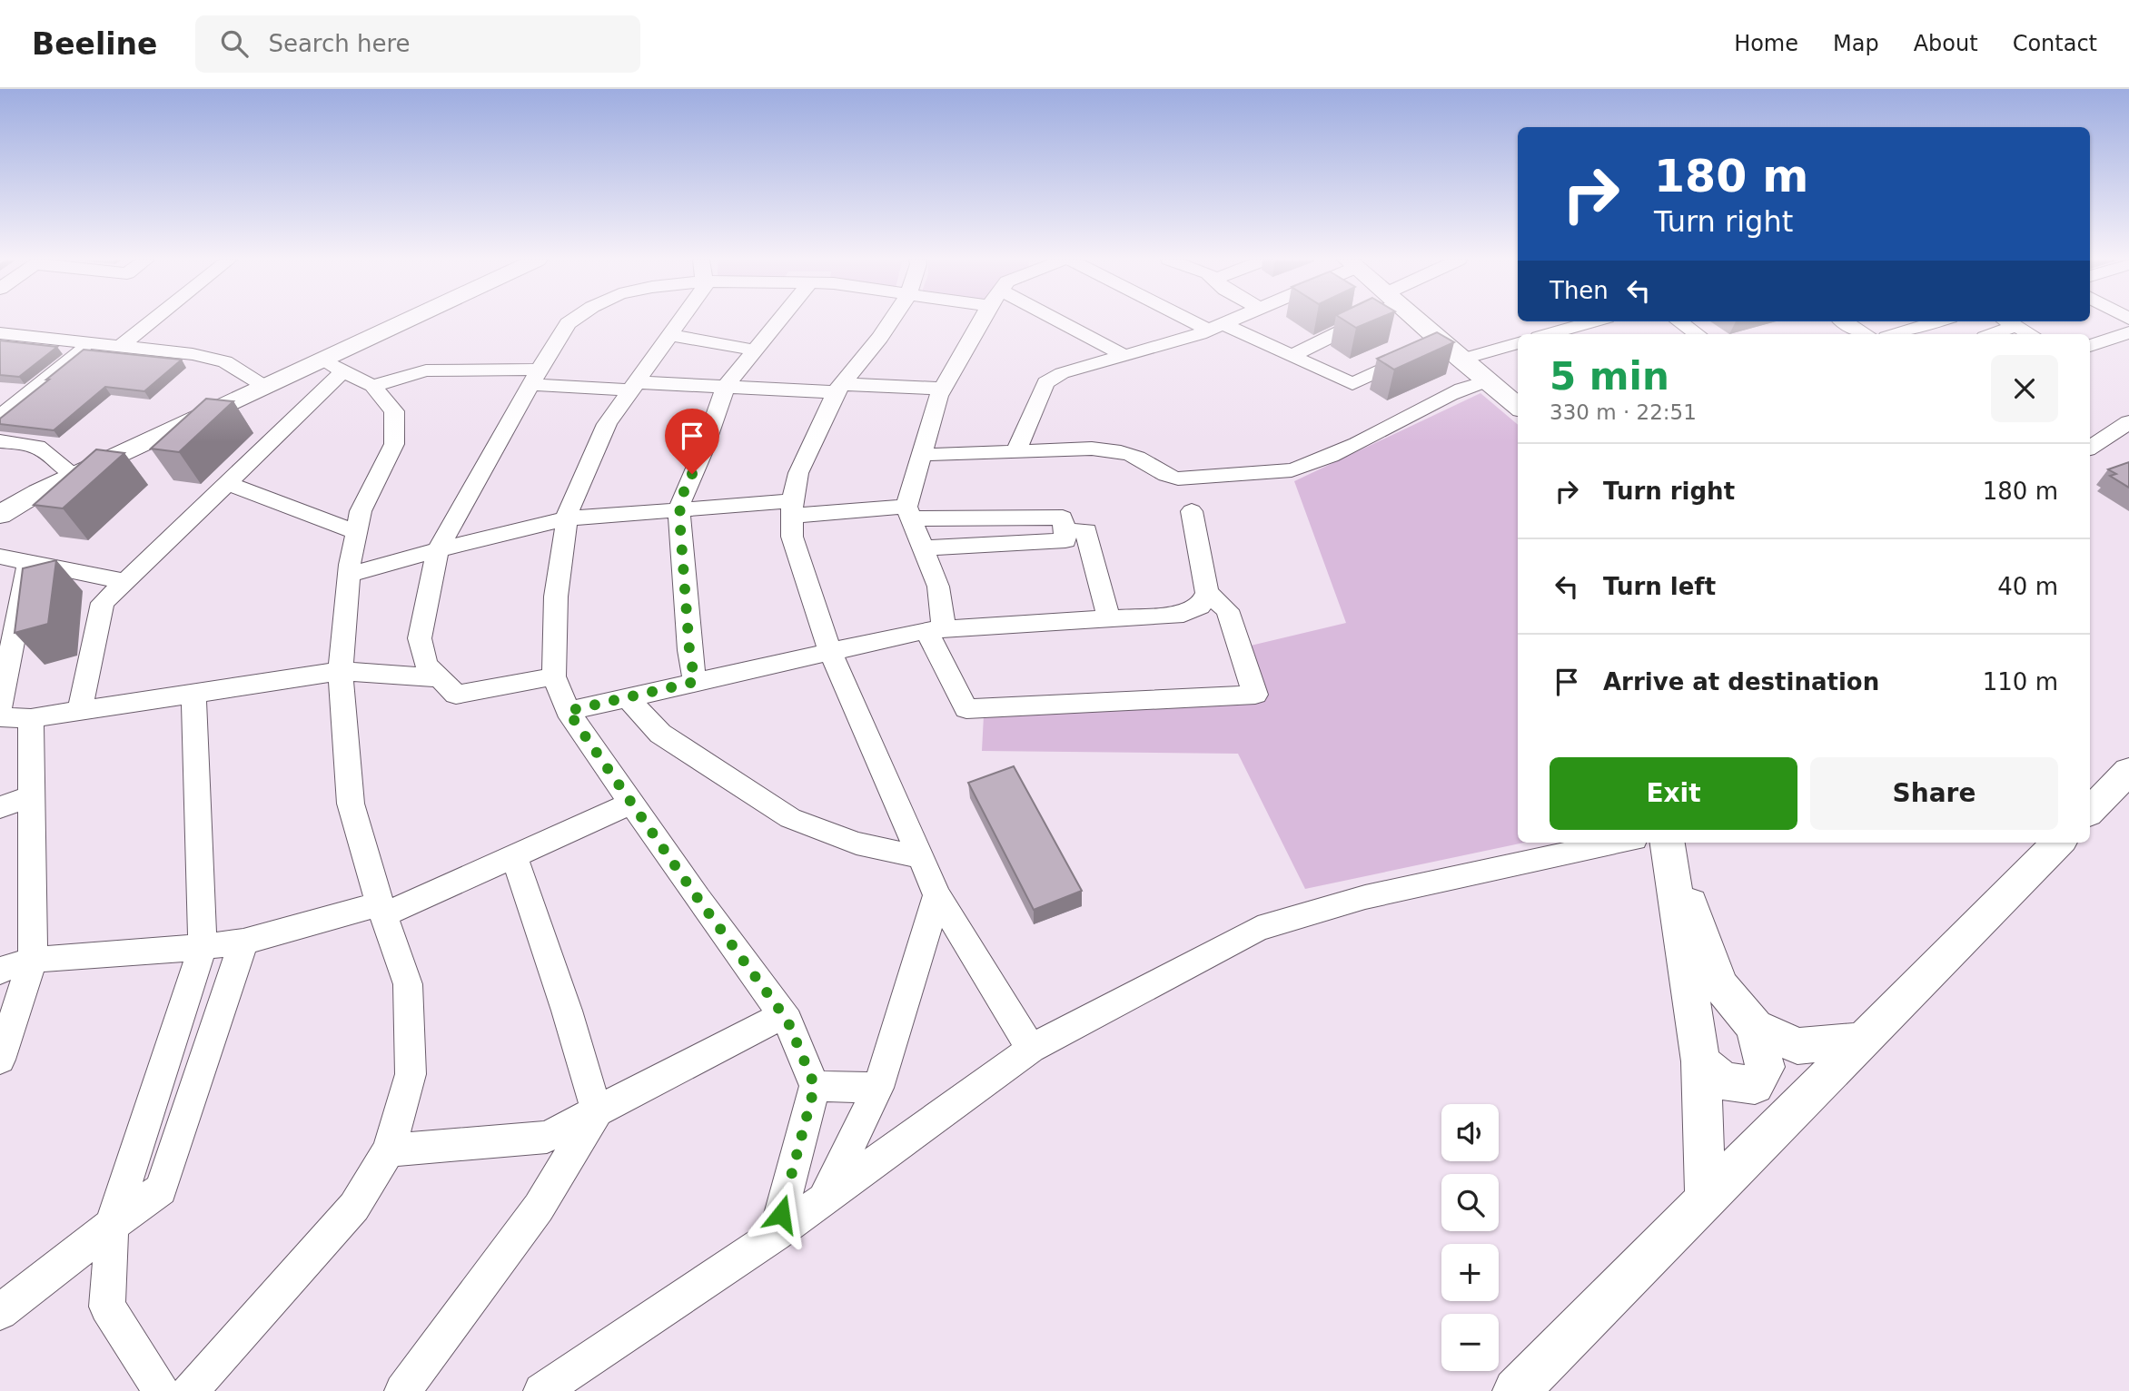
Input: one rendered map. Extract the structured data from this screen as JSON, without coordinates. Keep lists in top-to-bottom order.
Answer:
{
  "page": {
    "header": "Beeline",
    "search": "Search here",
    "nav": [
      "Home",
      "Map",
      "About",
      "Contact"
    ],
    "turn": ["180 m", "Turn right"],
    "then": "Then",
    "heading": ["5 min", "330 m · 22:51"],
    "list": [
      {
        "name": "Turn right",
        "value": "180 m"
      },
      {
        "name": "Turn left",
        "value": "40 m"
      },
      {
        "name": "Arrive at destination",
        "value": "110 m"
      }
    ],
    "buttons": ["Exit", "Share"],
    "map_buttons": ["+", "−"]
  }
}
